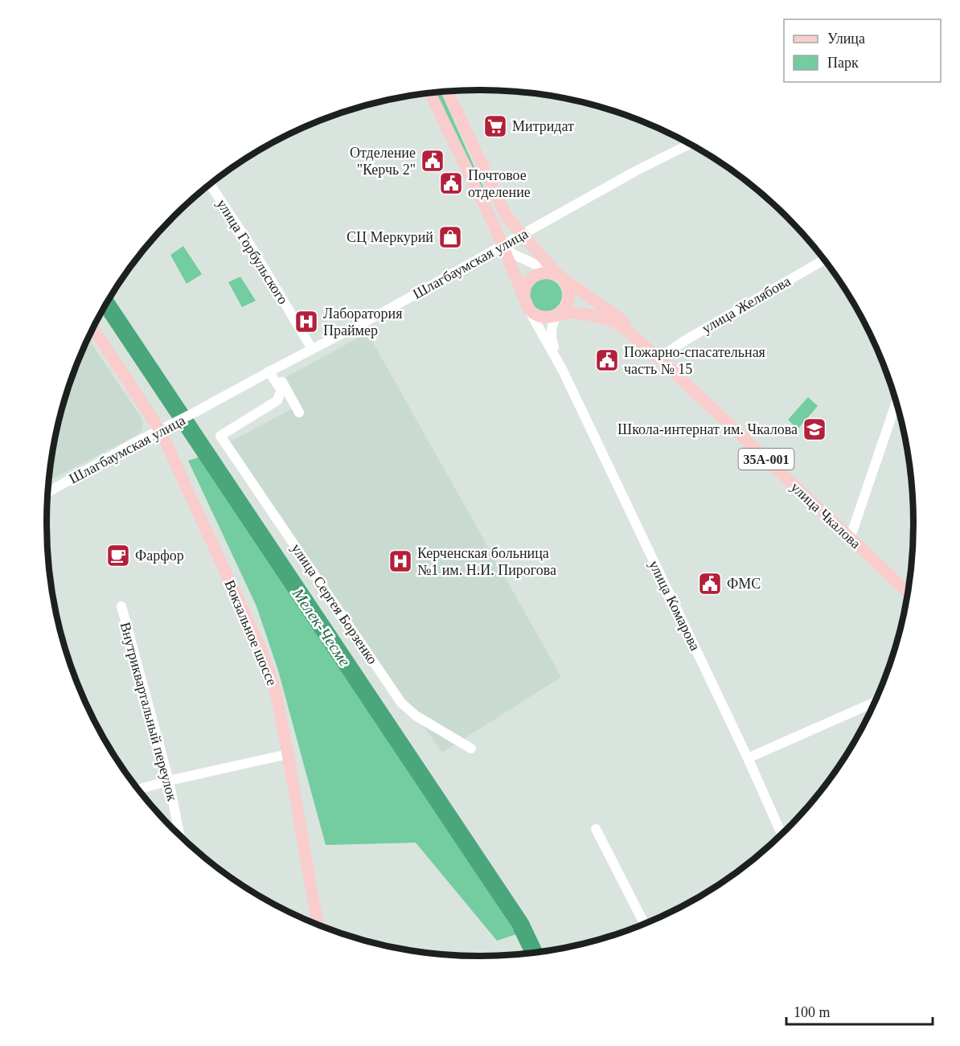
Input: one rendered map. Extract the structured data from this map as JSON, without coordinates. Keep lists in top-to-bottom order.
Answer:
{
  "streets": {
    "main road": [
      "35А-001",
      "улица Чкалова",
      "улица Комарова",
      "Вокзальное шоссе"
    ],
    "street": [
      "улица Горбульского",
      "Шлагбаумская улица",
      "улица Желябова",
      "улица Сергея Борзенко",
      "Внутриквартальный переулок"
    ]
  },
  "crossings": [
    ["улица Горбульского", "Шлагбаумская улица"],
    ["Шлагбаумская улица", "улица Комарова"],
    ["Шлагбаумская улица", "Вокзальное шоссе"],
    ["улица Желябова", "улица Чкалова"],
    ["улица Чкалова", "улица Комарова"]
  ],
  "water": ["Мелек-Чесме"],
  "places": {
    "supermarket": ["Митридат"],
    "public building": [
      "Отделение \"Керчь 2\"",
      "Почтовое отделение",
      "Пожарно-спасательная часть № 15",
      "ФМС"
    ],
    "shop": ["СЦ Меркурий"],
    "hospital": ["Лаборатория Праймер", "Керченская больница №1 им. Н.И. Пирогова"],
    "school or university": ["Школа-интернат им. Чкалова"],
    "cafe": ["Фарфор"]
  },
  "legend": ["Улица", "Парк"],
  "scale_bar": "100 m"
}
